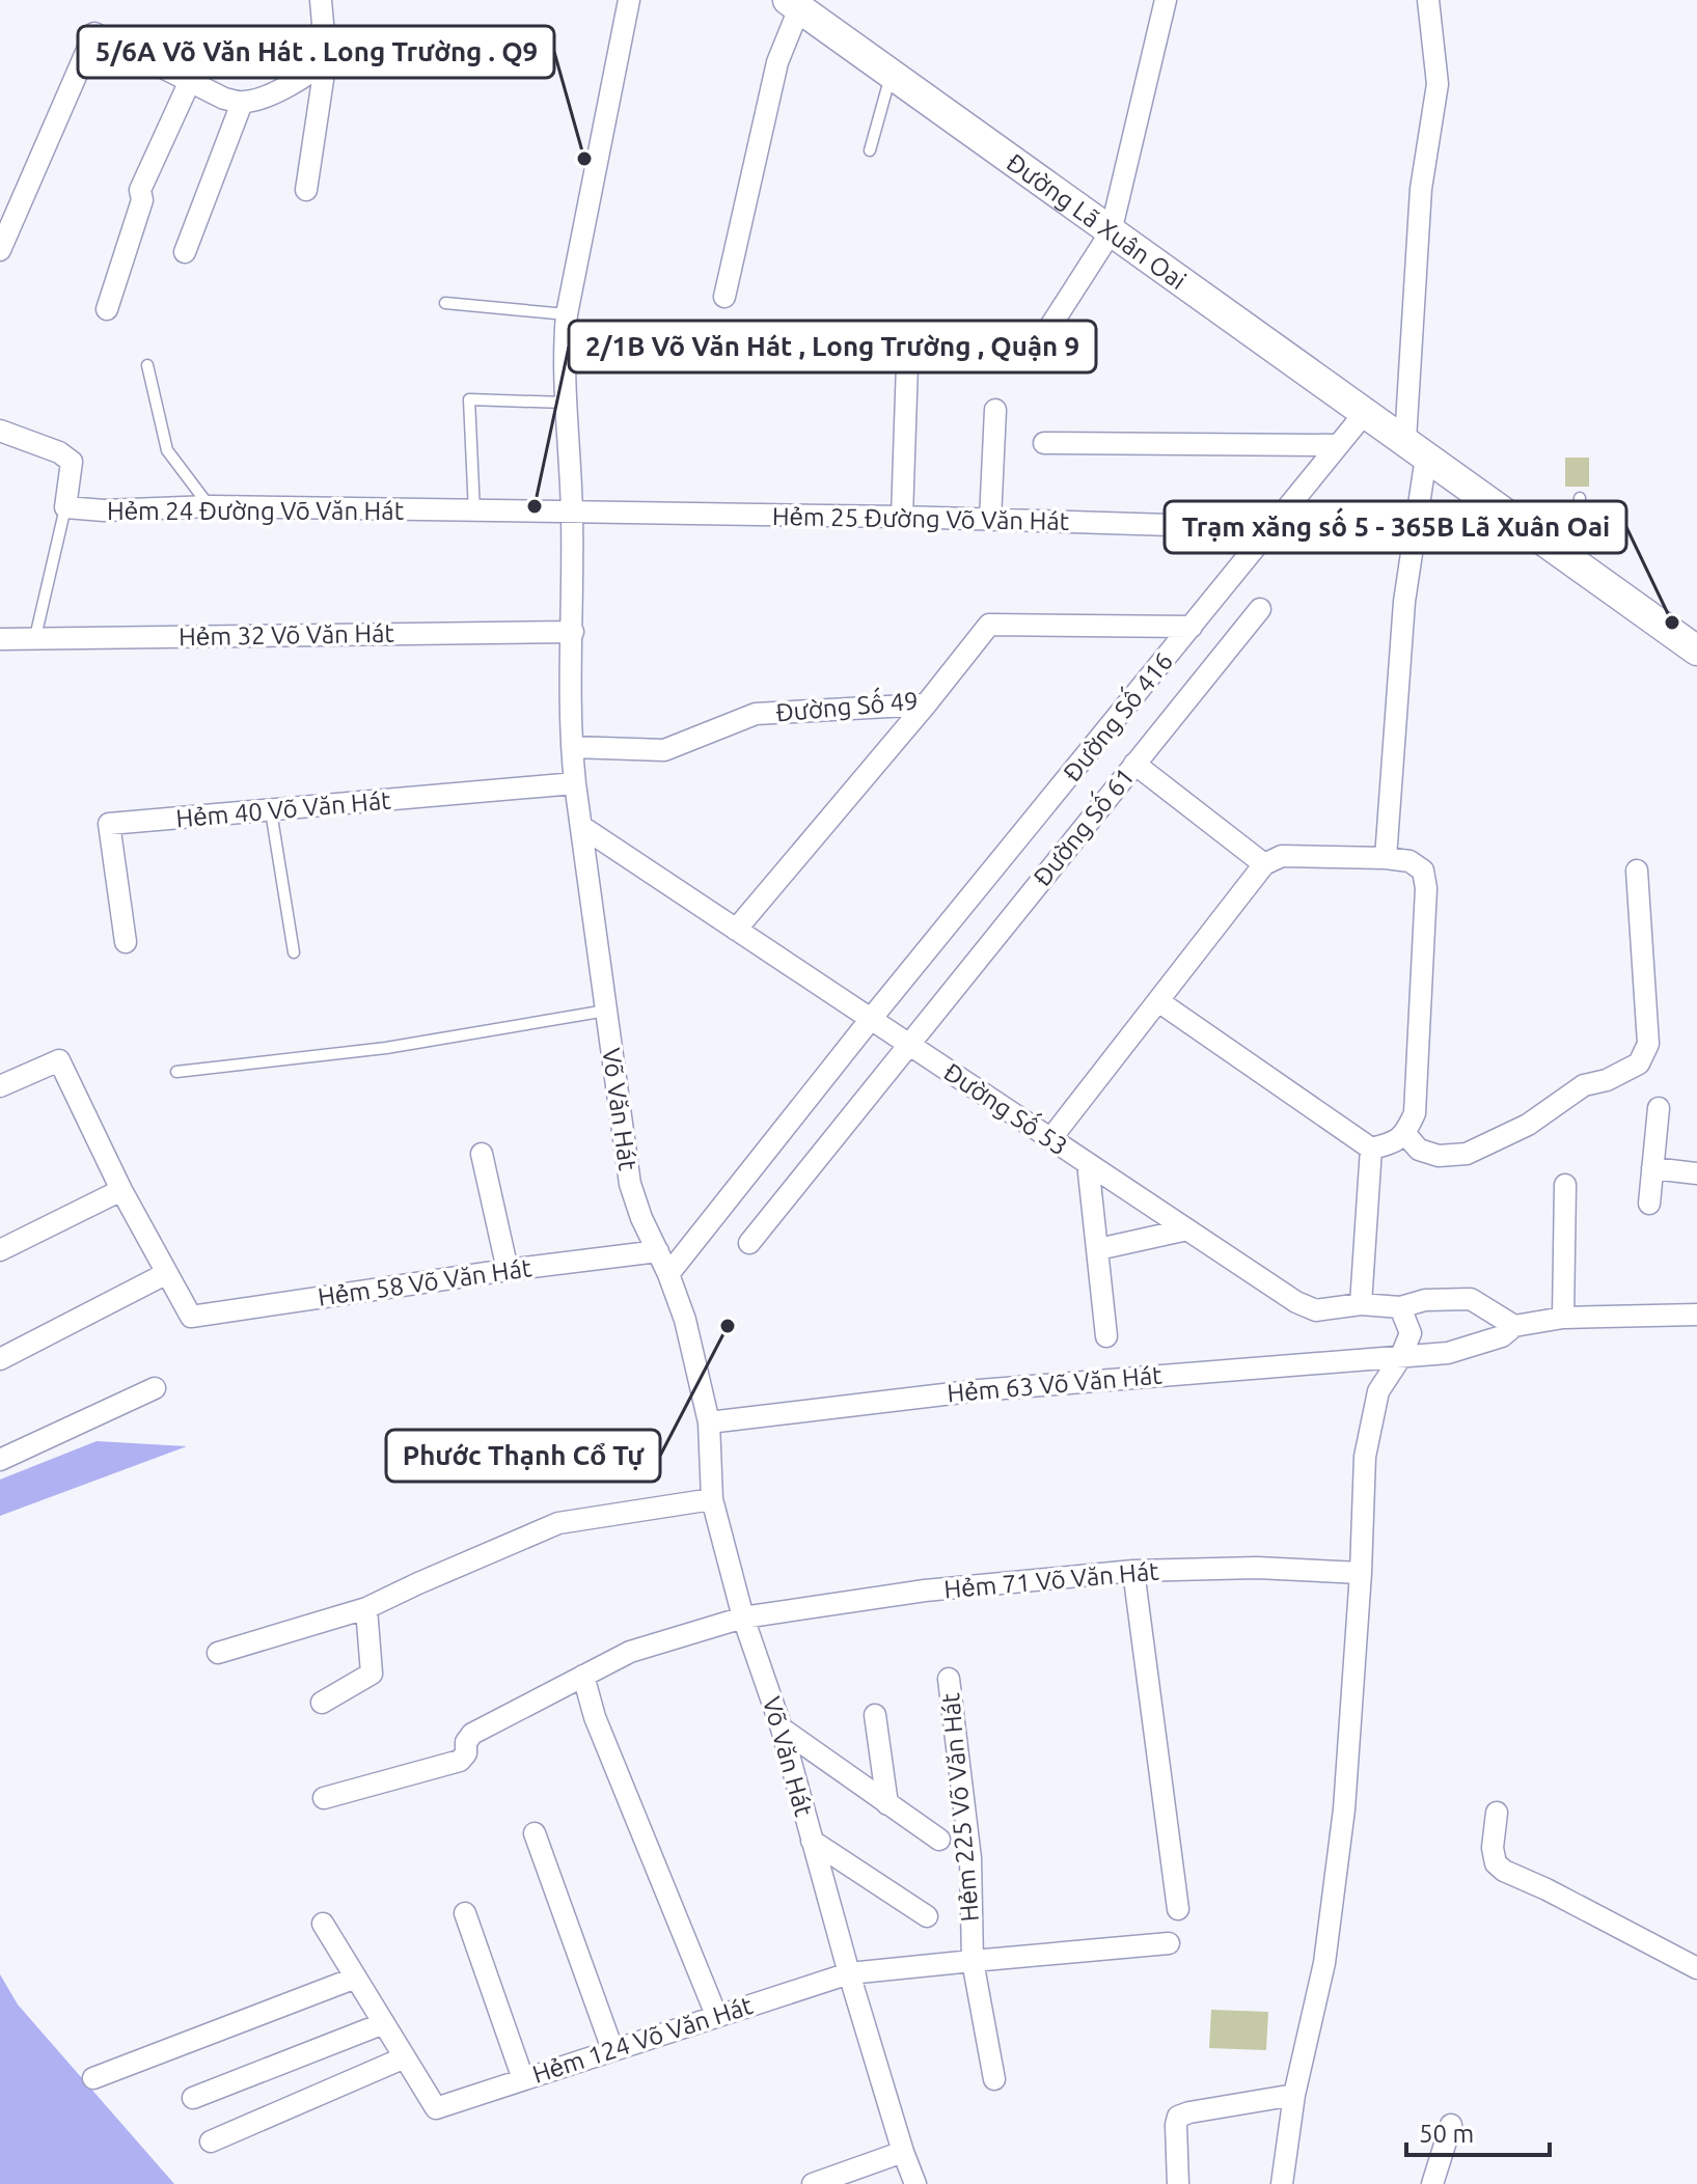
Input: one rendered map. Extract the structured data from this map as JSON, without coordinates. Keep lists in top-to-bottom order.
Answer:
{
  "streets": {
    "main road": ["Đường Lã Xuân Oai"],
    "street": [
      "Hẻm 24 Đường Võ Văn Hát",
      "Hẻm 25 Đường Võ Văn Hát",
      "Hẻm 32 Võ Văn Hát",
      "Đường Số 49",
      "Đường Số 416",
      "Hẻm 40 Võ Văn Hát",
      "Đường Số 61",
      "Võ Văn Hát",
      "Đường Số 53",
      "Hẻm 58 Võ Văn Hát",
      "Hẻm 63 Võ Văn Hát",
      "Hẻm 71 Võ Văn Hát",
      "Hẻm 225 Võ Văn Hát",
      "Hẻm 124 Võ Văn Hát"
    ]
  },
  "crossings": [
    ["Đường Lã Xuân Oai", "Đường Số 416"],
    ["Hẻm 24 Đường Võ Văn Hát", "Hẻm 25 Đường Võ Văn Hát"],
    ["Hẻm 24 Đường Võ Văn Hát", "Võ Văn Hát"],
    ["Hẻm 25 Đường Võ Văn Hát", "Đường Số 416"],
    ["Hẻm 25 Đường Võ Văn Hát", "Võ Văn Hát"],
    ["Hẻm 32 Võ Văn Hát", "Võ Văn Hát"],
    ["Đường Số 49", "Đường Số 416"],
    ["Đường Số 49", "Võ Văn Hát"],
    ["Đường Số 416", "Võ Văn Hát"],
    ["Đường Số 416", "Đường Số 53"],
    ["Hẻm 40 Võ Văn Hát", "Võ Văn Hát"],
    ["Đường Số 61", "Đường Số 53"],
    ["Võ Văn Hát", "Đường Số 53"],
    ["Võ Văn Hát", "Hẻm 58 Võ Văn Hát"],
    ["Võ Văn Hát", "Hẻm 63 Võ Văn Hát"],
    ["Võ Văn Hát", "Hẻm 71 Võ Văn Hát"],
    ["Võ Văn Hát", "Hẻm 124 Võ Văn Hát"],
    ["Đường Số 53", "Hẻm 63 Võ Văn Hát"]
  ],
  "places": [
    "5/6A Võ Văn Hát . Long Trường . Q9",
    "2/1B Võ Văn Hát , Long Trường , Quận 9",
    "Trạm xăng số 5 - 365B Lã Xuân Oai",
    "Phước Thạnh Cổ Tự"
  ],
  "scale_bar": "50 m"
}
